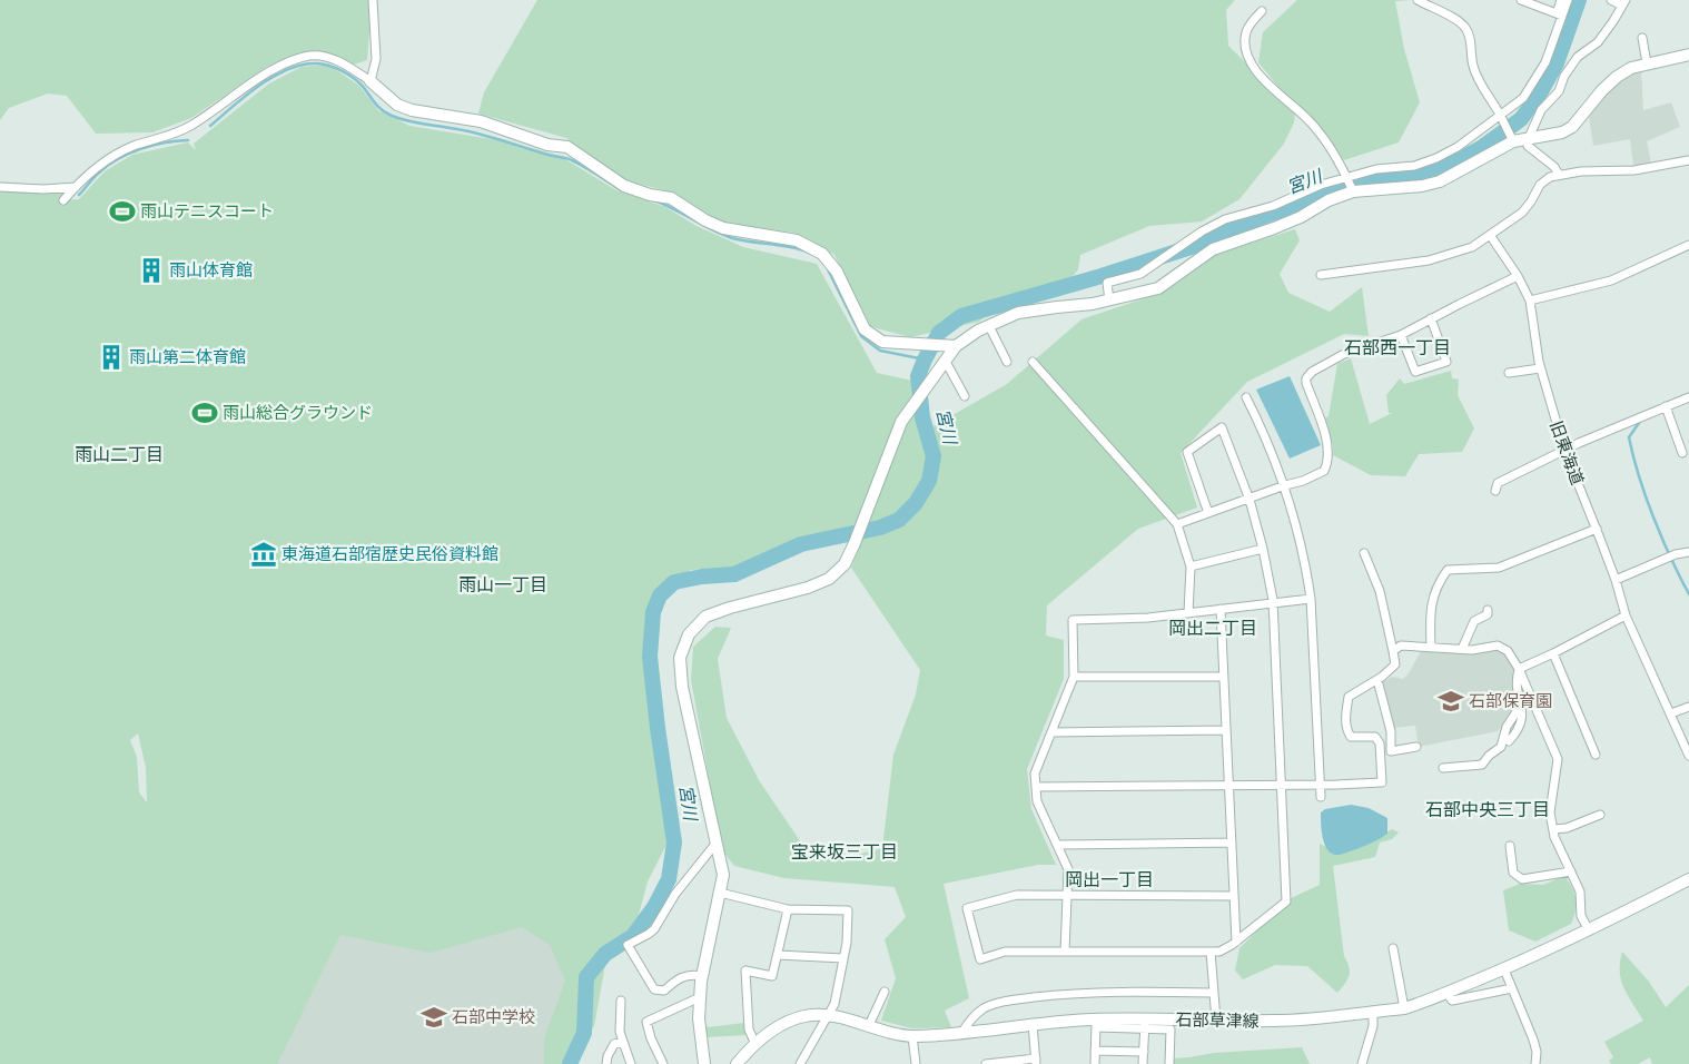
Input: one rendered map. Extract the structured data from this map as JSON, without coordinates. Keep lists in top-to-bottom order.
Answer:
{
  "streets": {
    "street": ["旧東海道", "石部草津線"]
  },
  "districts": [
    "石部西一丁目",
    "雨山二丁目",
    "雨山一丁目",
    "岡出二丁目",
    "石部中央三丁目",
    "宝来坂三丁目",
    "岡出一丁目"
  ],
  "water": ["宮川"],
  "places": {
    "sports": ["雨山テニスコート", "雨山総合グラウンド"],
    "building": ["雨山体育館", "雨山第二体育館"],
    "museum": ["東海道石部宿歴史民俗資料館"],
    "school or university": ["石部保育園", "石部中学校"]
  }
}
